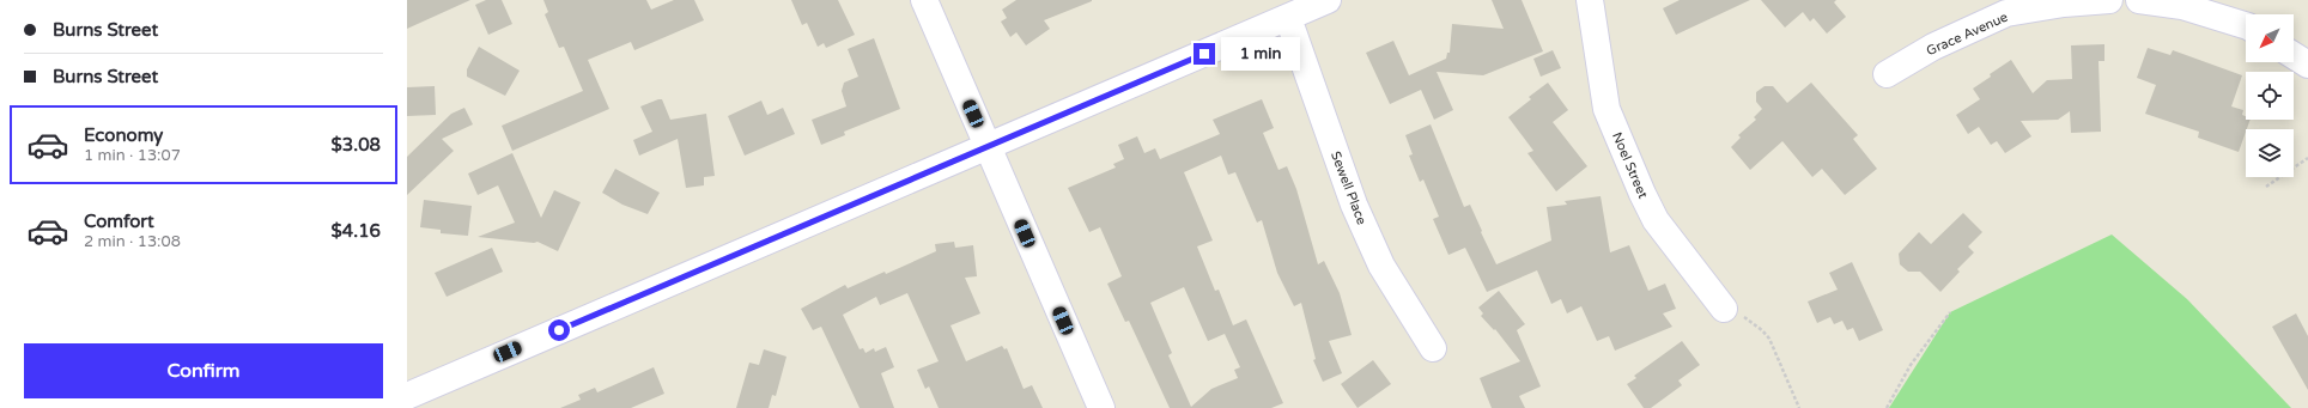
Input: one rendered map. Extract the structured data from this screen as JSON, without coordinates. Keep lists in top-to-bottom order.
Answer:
{
  "streets": {
    "street": ["Grace Avenue", "Noel Street", "Sewell Place"]
  },
  "north": "bottom left",
  "page": {
    "banner": ["Burns Street", "Burns Street"],
    "bubble": "1 min",
    "list": [
      {
        "name": "Economy",
        "note": "1 min · 13:07",
        "value": "$3.08"
      },
      {
        "name": "Comfort",
        "note": "2 min · 13:08",
        "value": "$4.16"
      }
    ],
    "buttons": "Confirm"
  }
}
